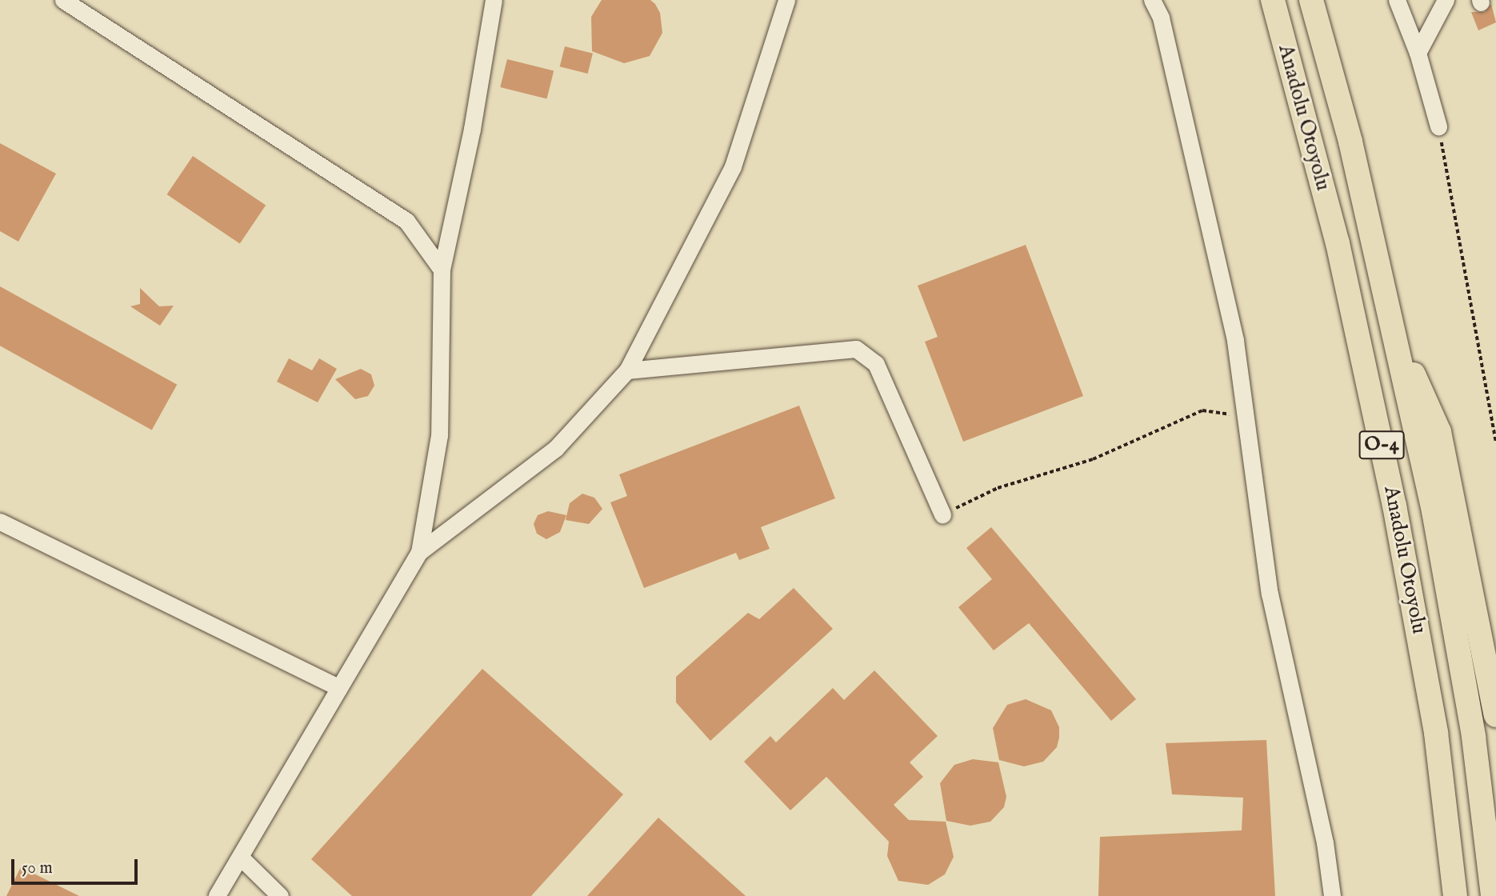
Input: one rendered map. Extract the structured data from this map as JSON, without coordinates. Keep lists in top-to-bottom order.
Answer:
{
  "streets": {
    "highway": ["Anadolu Otoyolu", "O-4"]
  },
  "scale_bar": "50 m"
}
